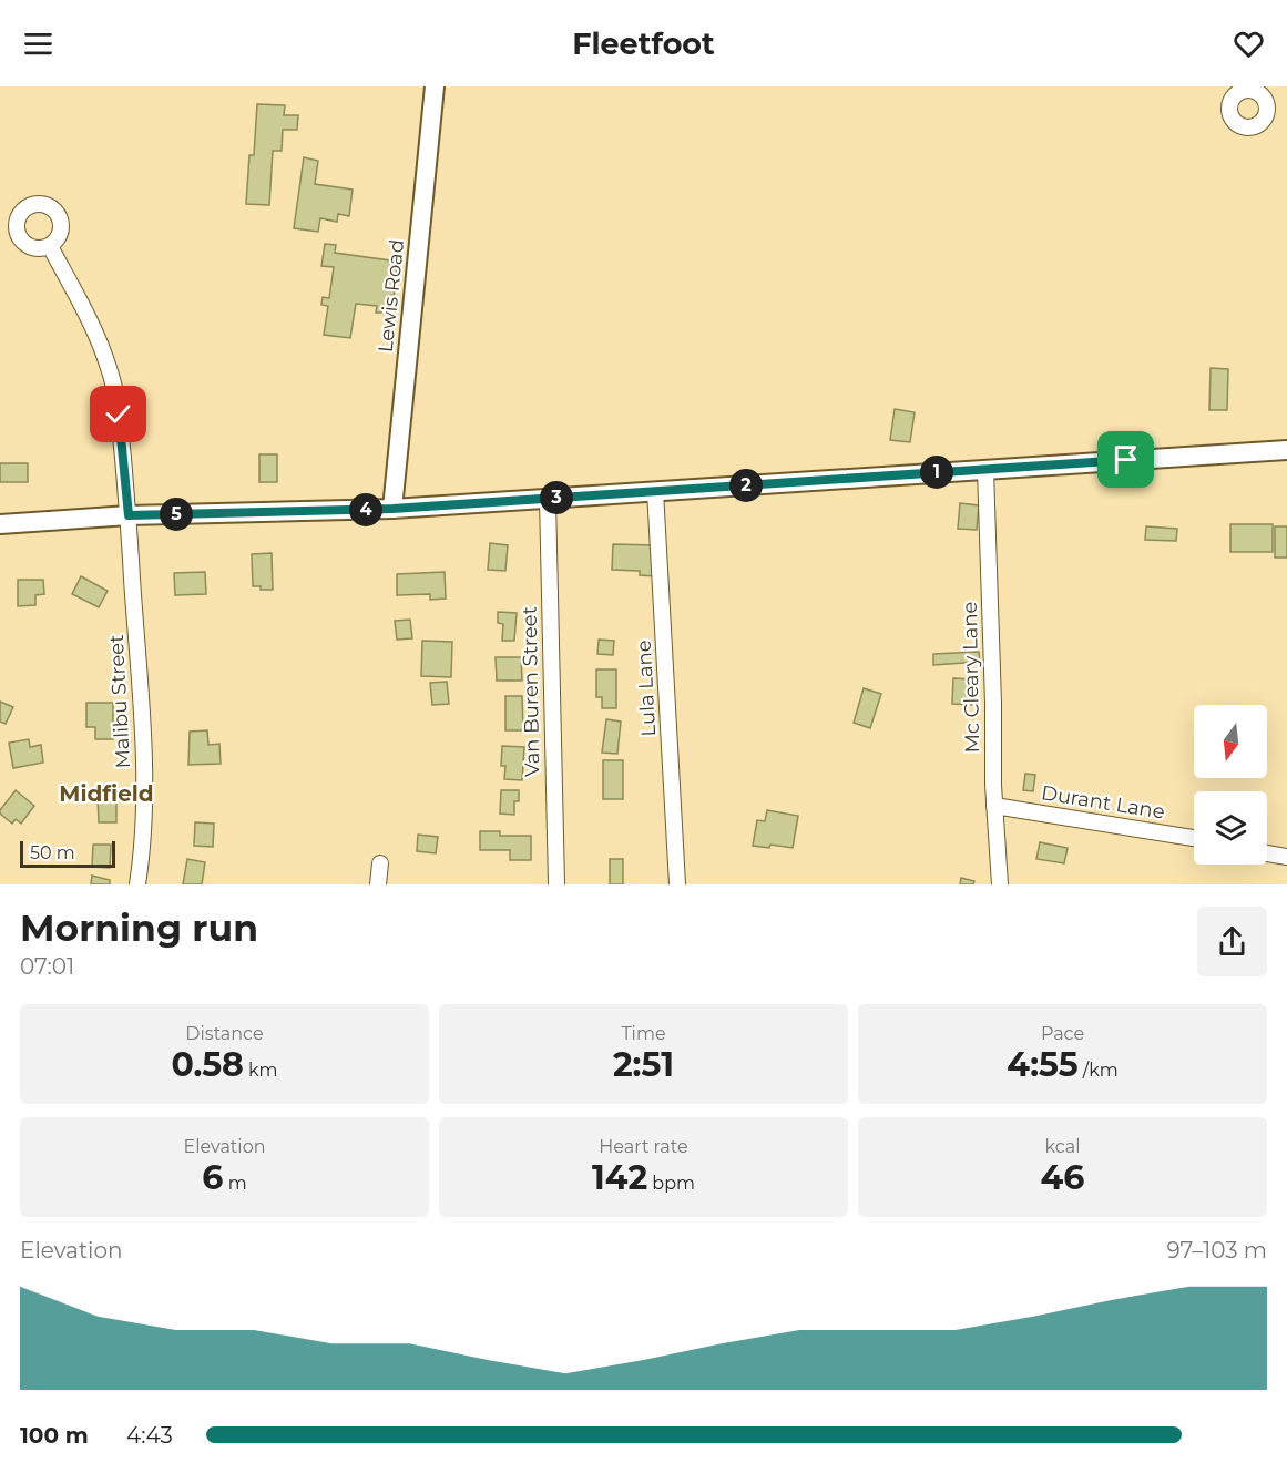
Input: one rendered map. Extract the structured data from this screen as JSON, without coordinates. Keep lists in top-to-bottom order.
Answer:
{
  "streets": {
    "street": [
      "Lewis Road",
      "Mc Cleary Lane",
      "Lula Lane",
      "Van Buren Street",
      "Malibu Street",
      "Durant Lane"
    ]
  },
  "crossings": [
    ["Mc Cleary Lane", "Durant Lane"]
  ],
  "districts": ["Midfield"],
  "scale_bar": "50 m",
  "north": "bottom",
  "page": {
    "header": "Fleetfoot",
    "pins": [
      "1",
      "2",
      "3",
      "4",
      "5"
    ],
    "scale": "50 m",
    "heading": ["Morning run", "07:01"],
    "stats": [
      ["Distance", "0.58 km"],
      ["Time", "2:51"],
      ["Pace", "4:55 /km"],
      ["Elevation", "6 m"],
      ["Heart rate", "142 bpm"],
      ["kcal", "46"]
    ],
    "chart": ["Elevation", "97–103 m"],
    "list": [
      {
        "name": "100 m",
        "note": "4:43"
      }
    ]
  }
}
